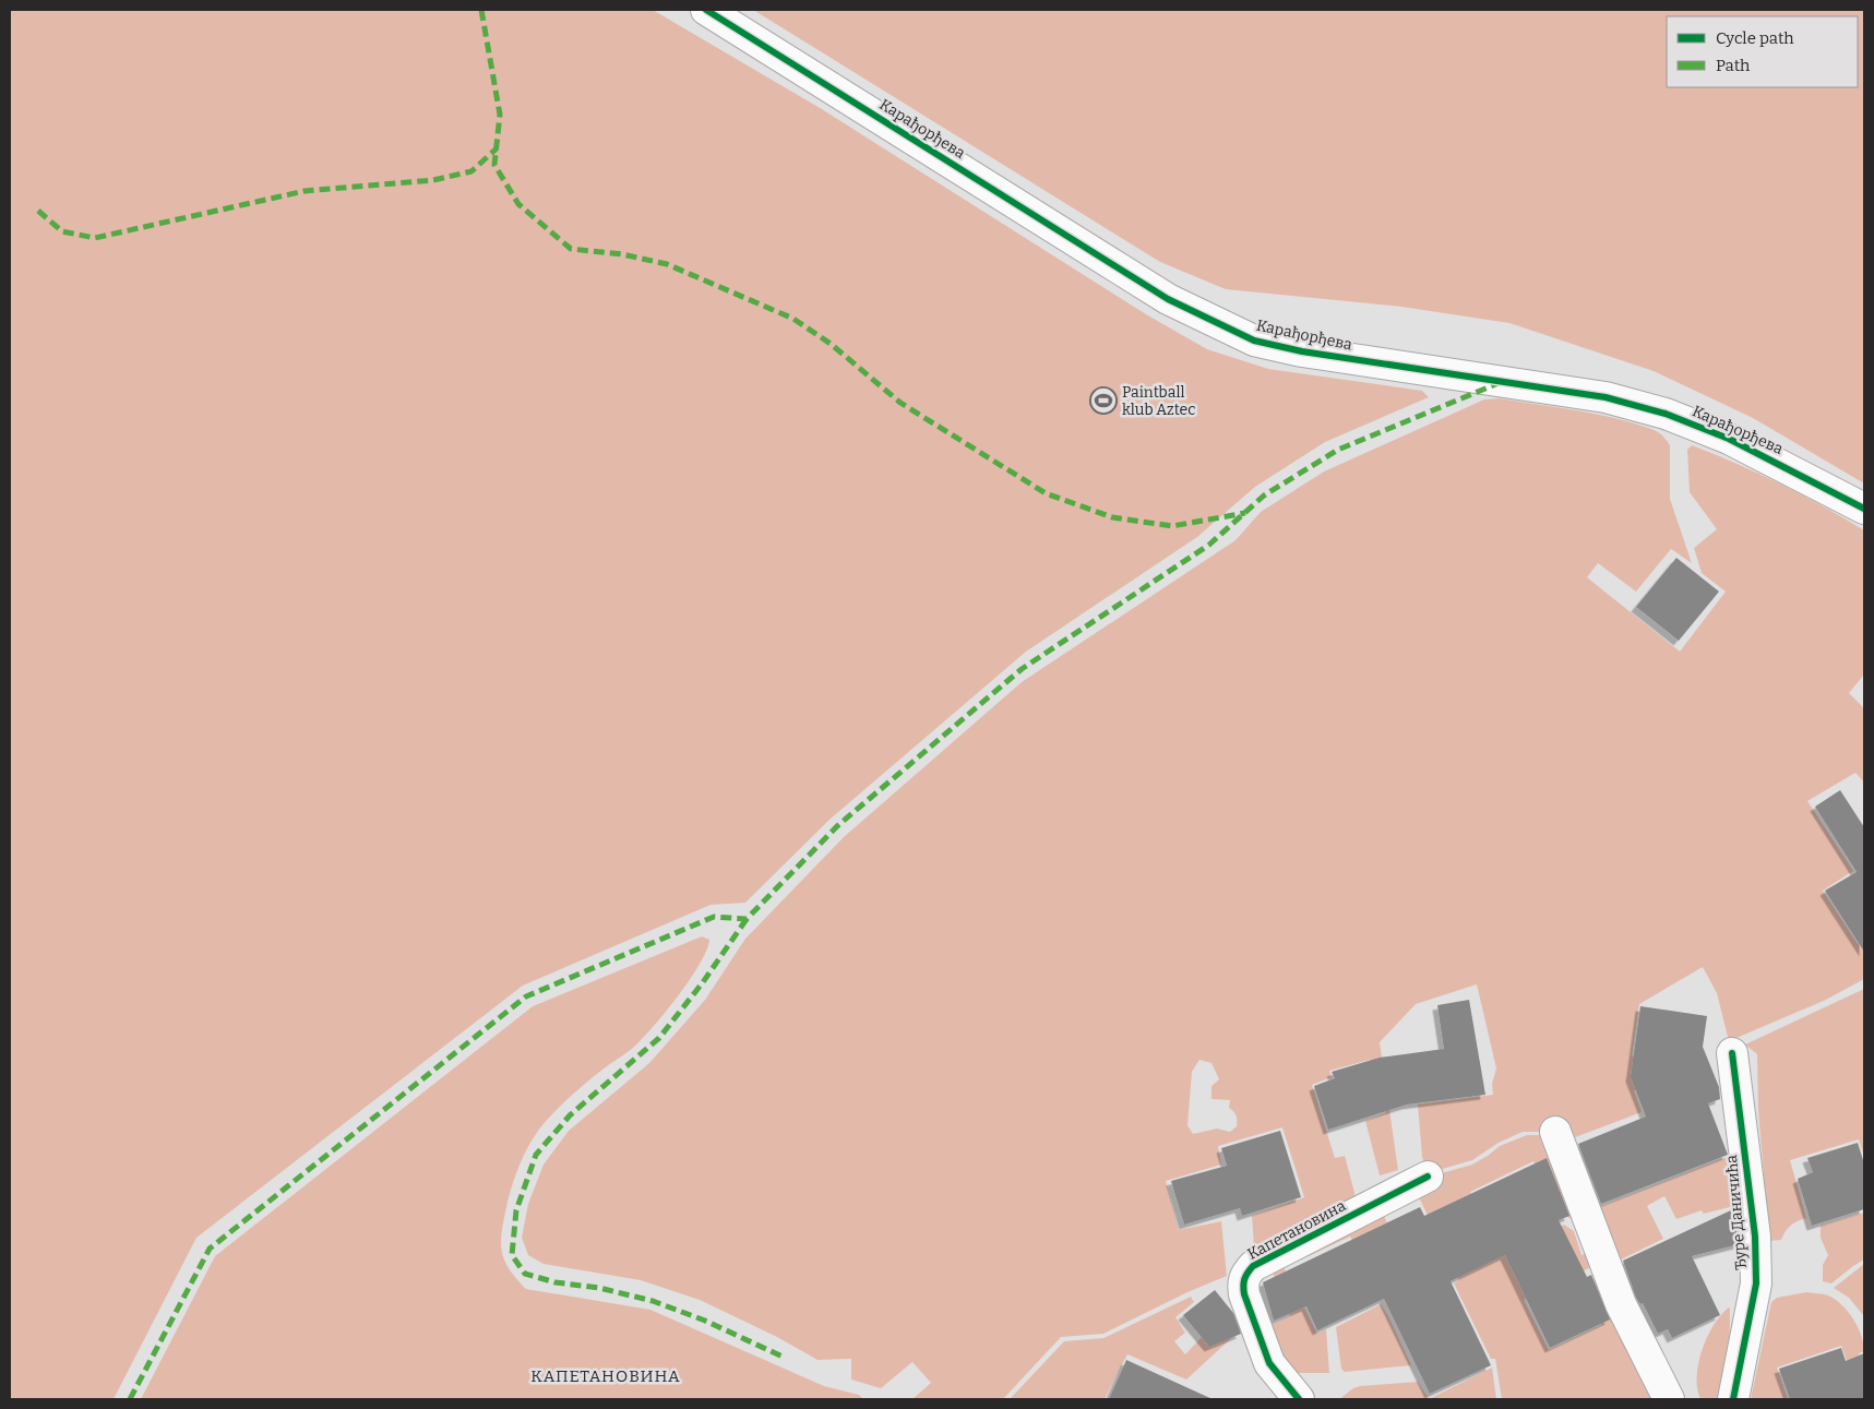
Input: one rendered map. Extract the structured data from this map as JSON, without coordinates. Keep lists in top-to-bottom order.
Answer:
{
  "streets": {
    "street": ["Карађорђева", "Ђуре Даничића", "Капетановина"]
  },
  "districts": ["КАПЕТАНОВИНА"],
  "places": {
    "sports": ["Paintball klub Aztec"]
  },
  "legend": ["Cycle path", "Path"]
}
